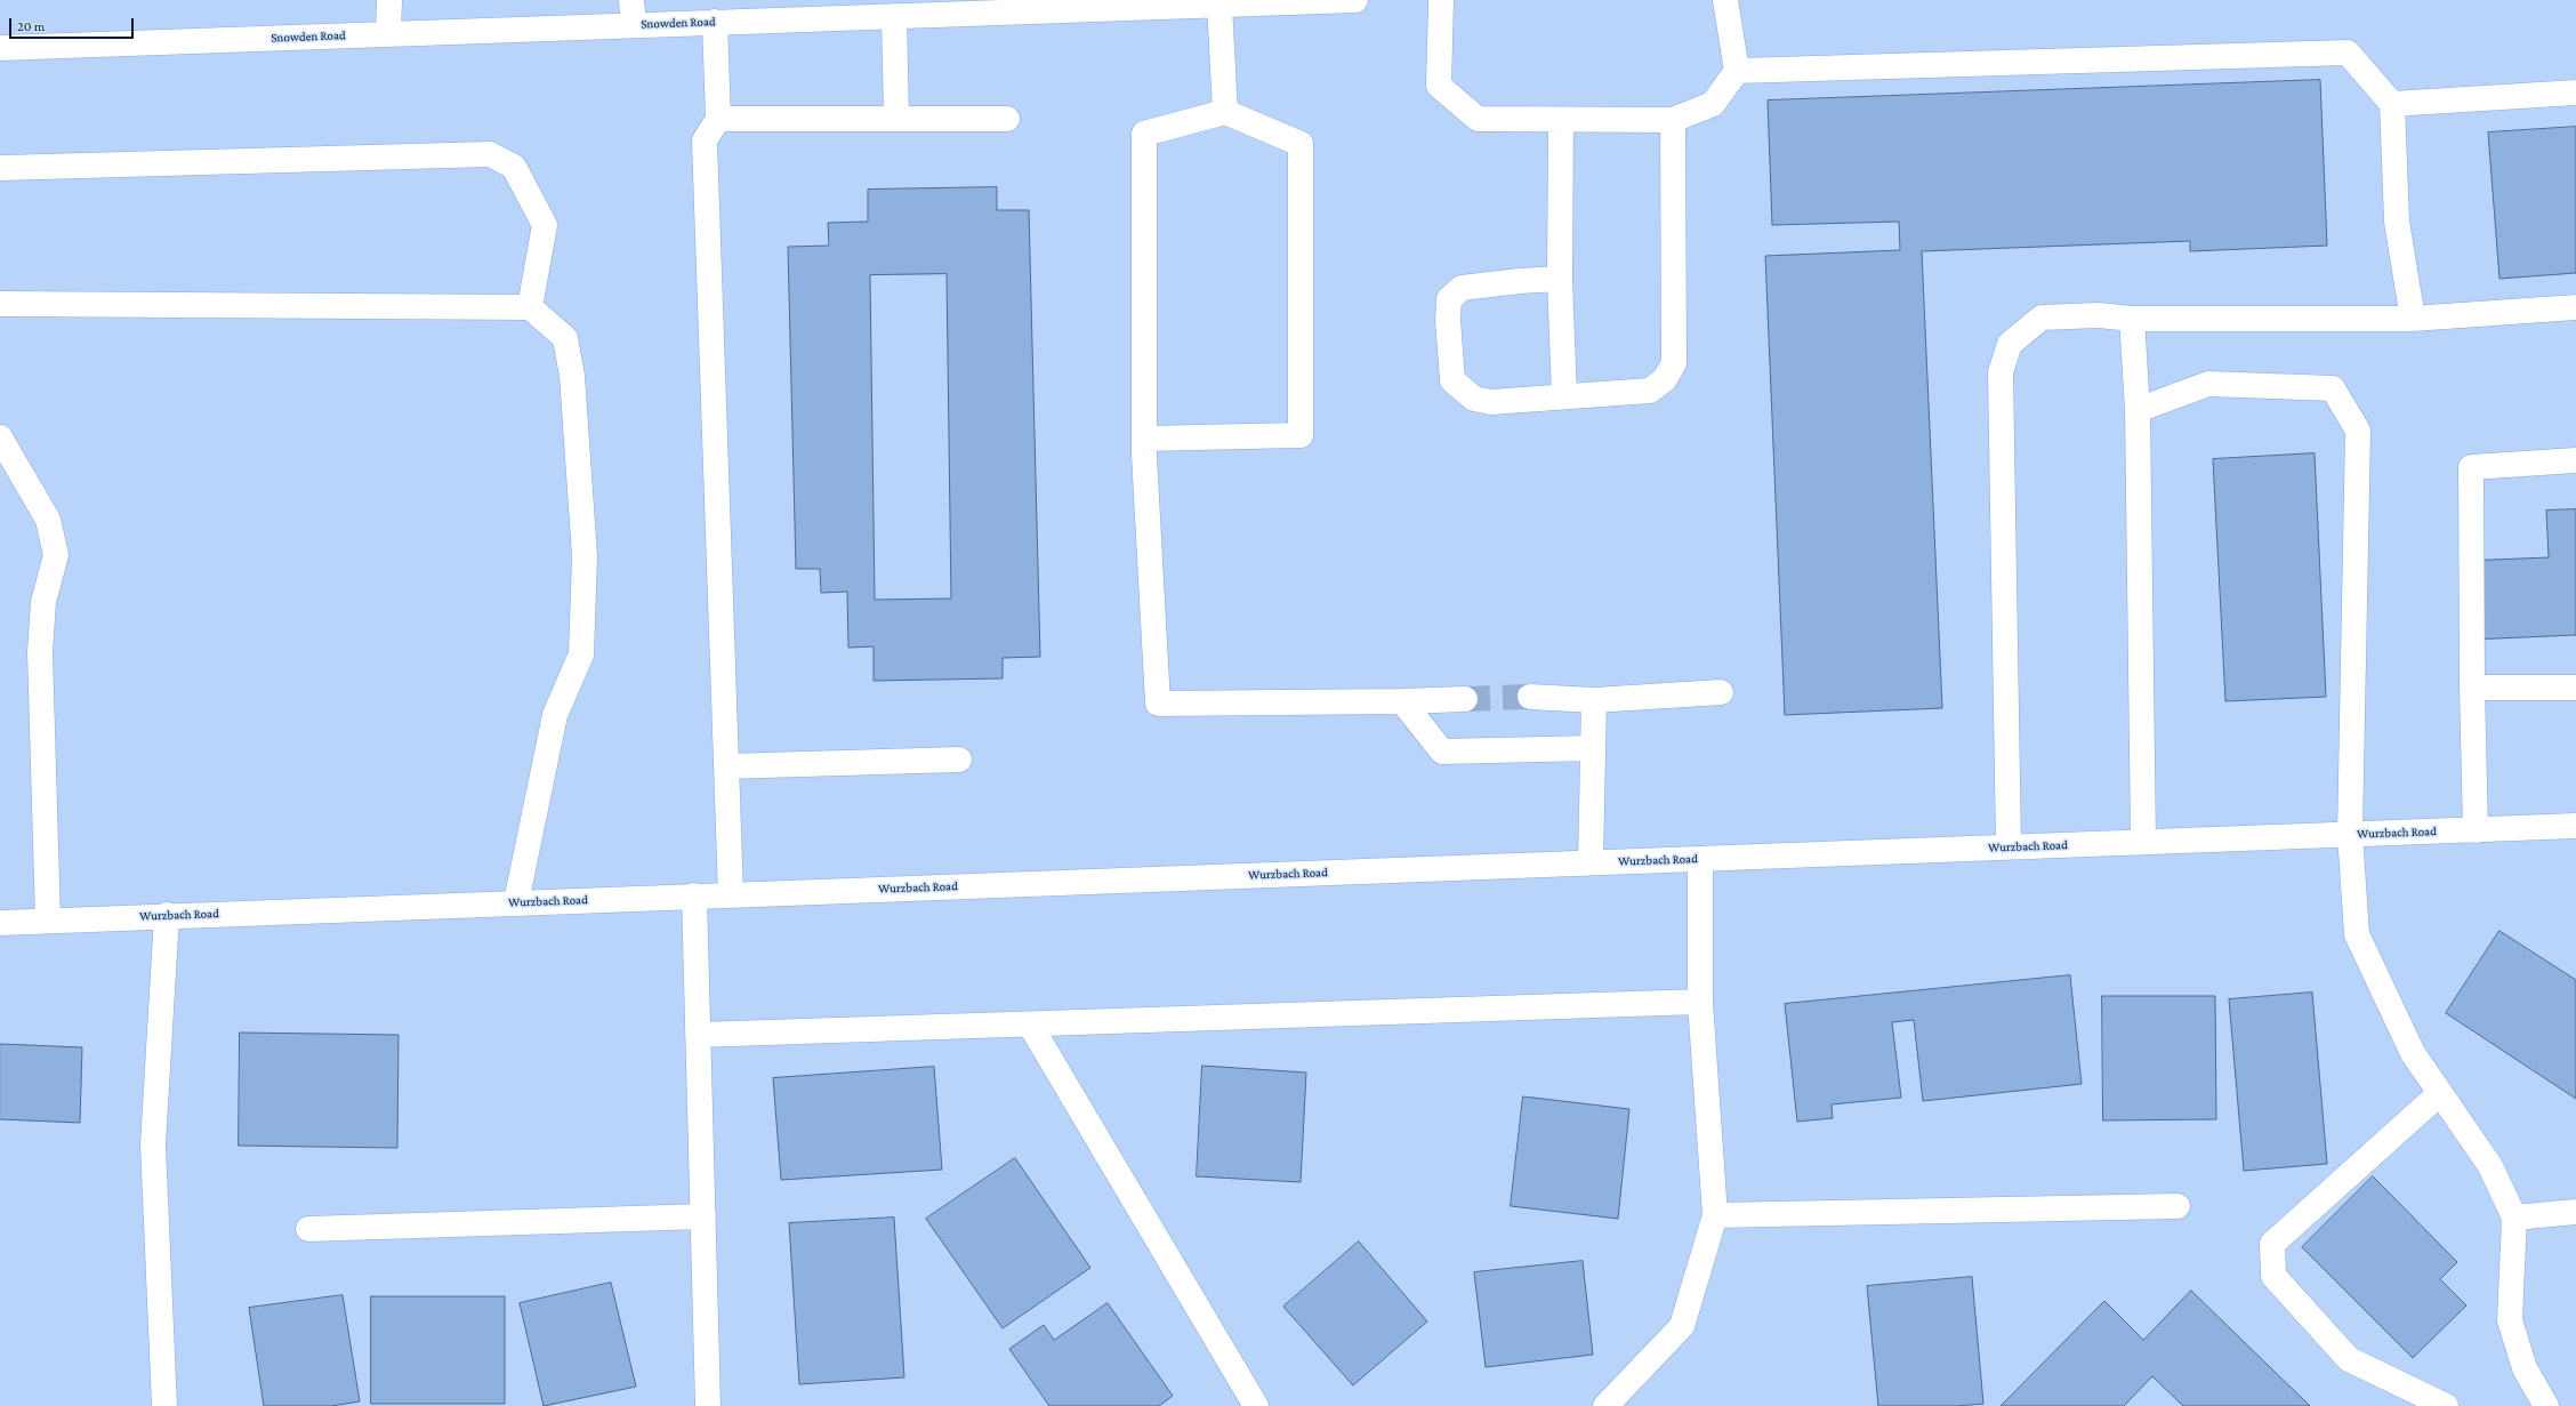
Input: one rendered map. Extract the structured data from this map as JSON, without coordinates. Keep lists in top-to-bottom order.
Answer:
{
  "streets": {
    "main road": ["Snowden Road", "Wurzbach Road"]
  },
  "scale_bar": "20 m"
}
